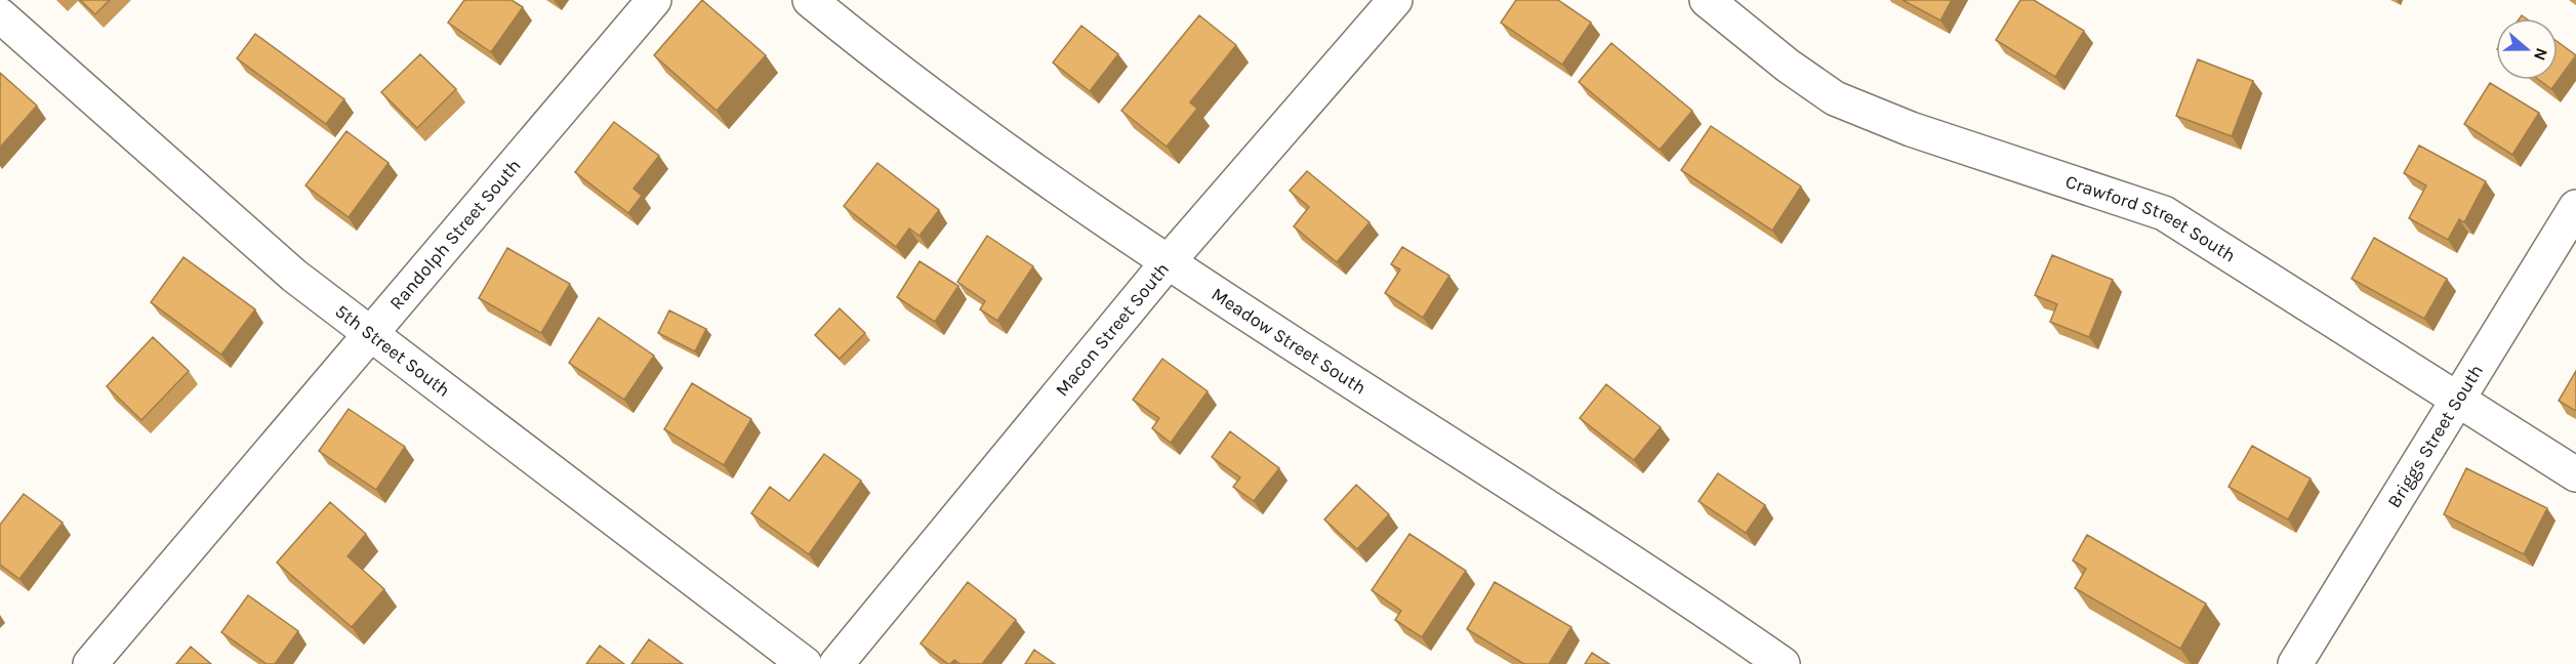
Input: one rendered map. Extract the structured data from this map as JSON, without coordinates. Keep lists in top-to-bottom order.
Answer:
{
  "streets": {
    "street": [
      "Crawford Street South",
      "Randolph Street South",
      "Macon Street South",
      "Meadow Street South",
      "5th Street South",
      "Briggs Street South"
    ]
  },
  "crossings": [
    ["Crawford Street South", "Briggs Street South"],
    ["Randolph Street South", "5th Street South"],
    ["Macon Street South", "Meadow Street South"]
  ],
  "north": "right"
}
